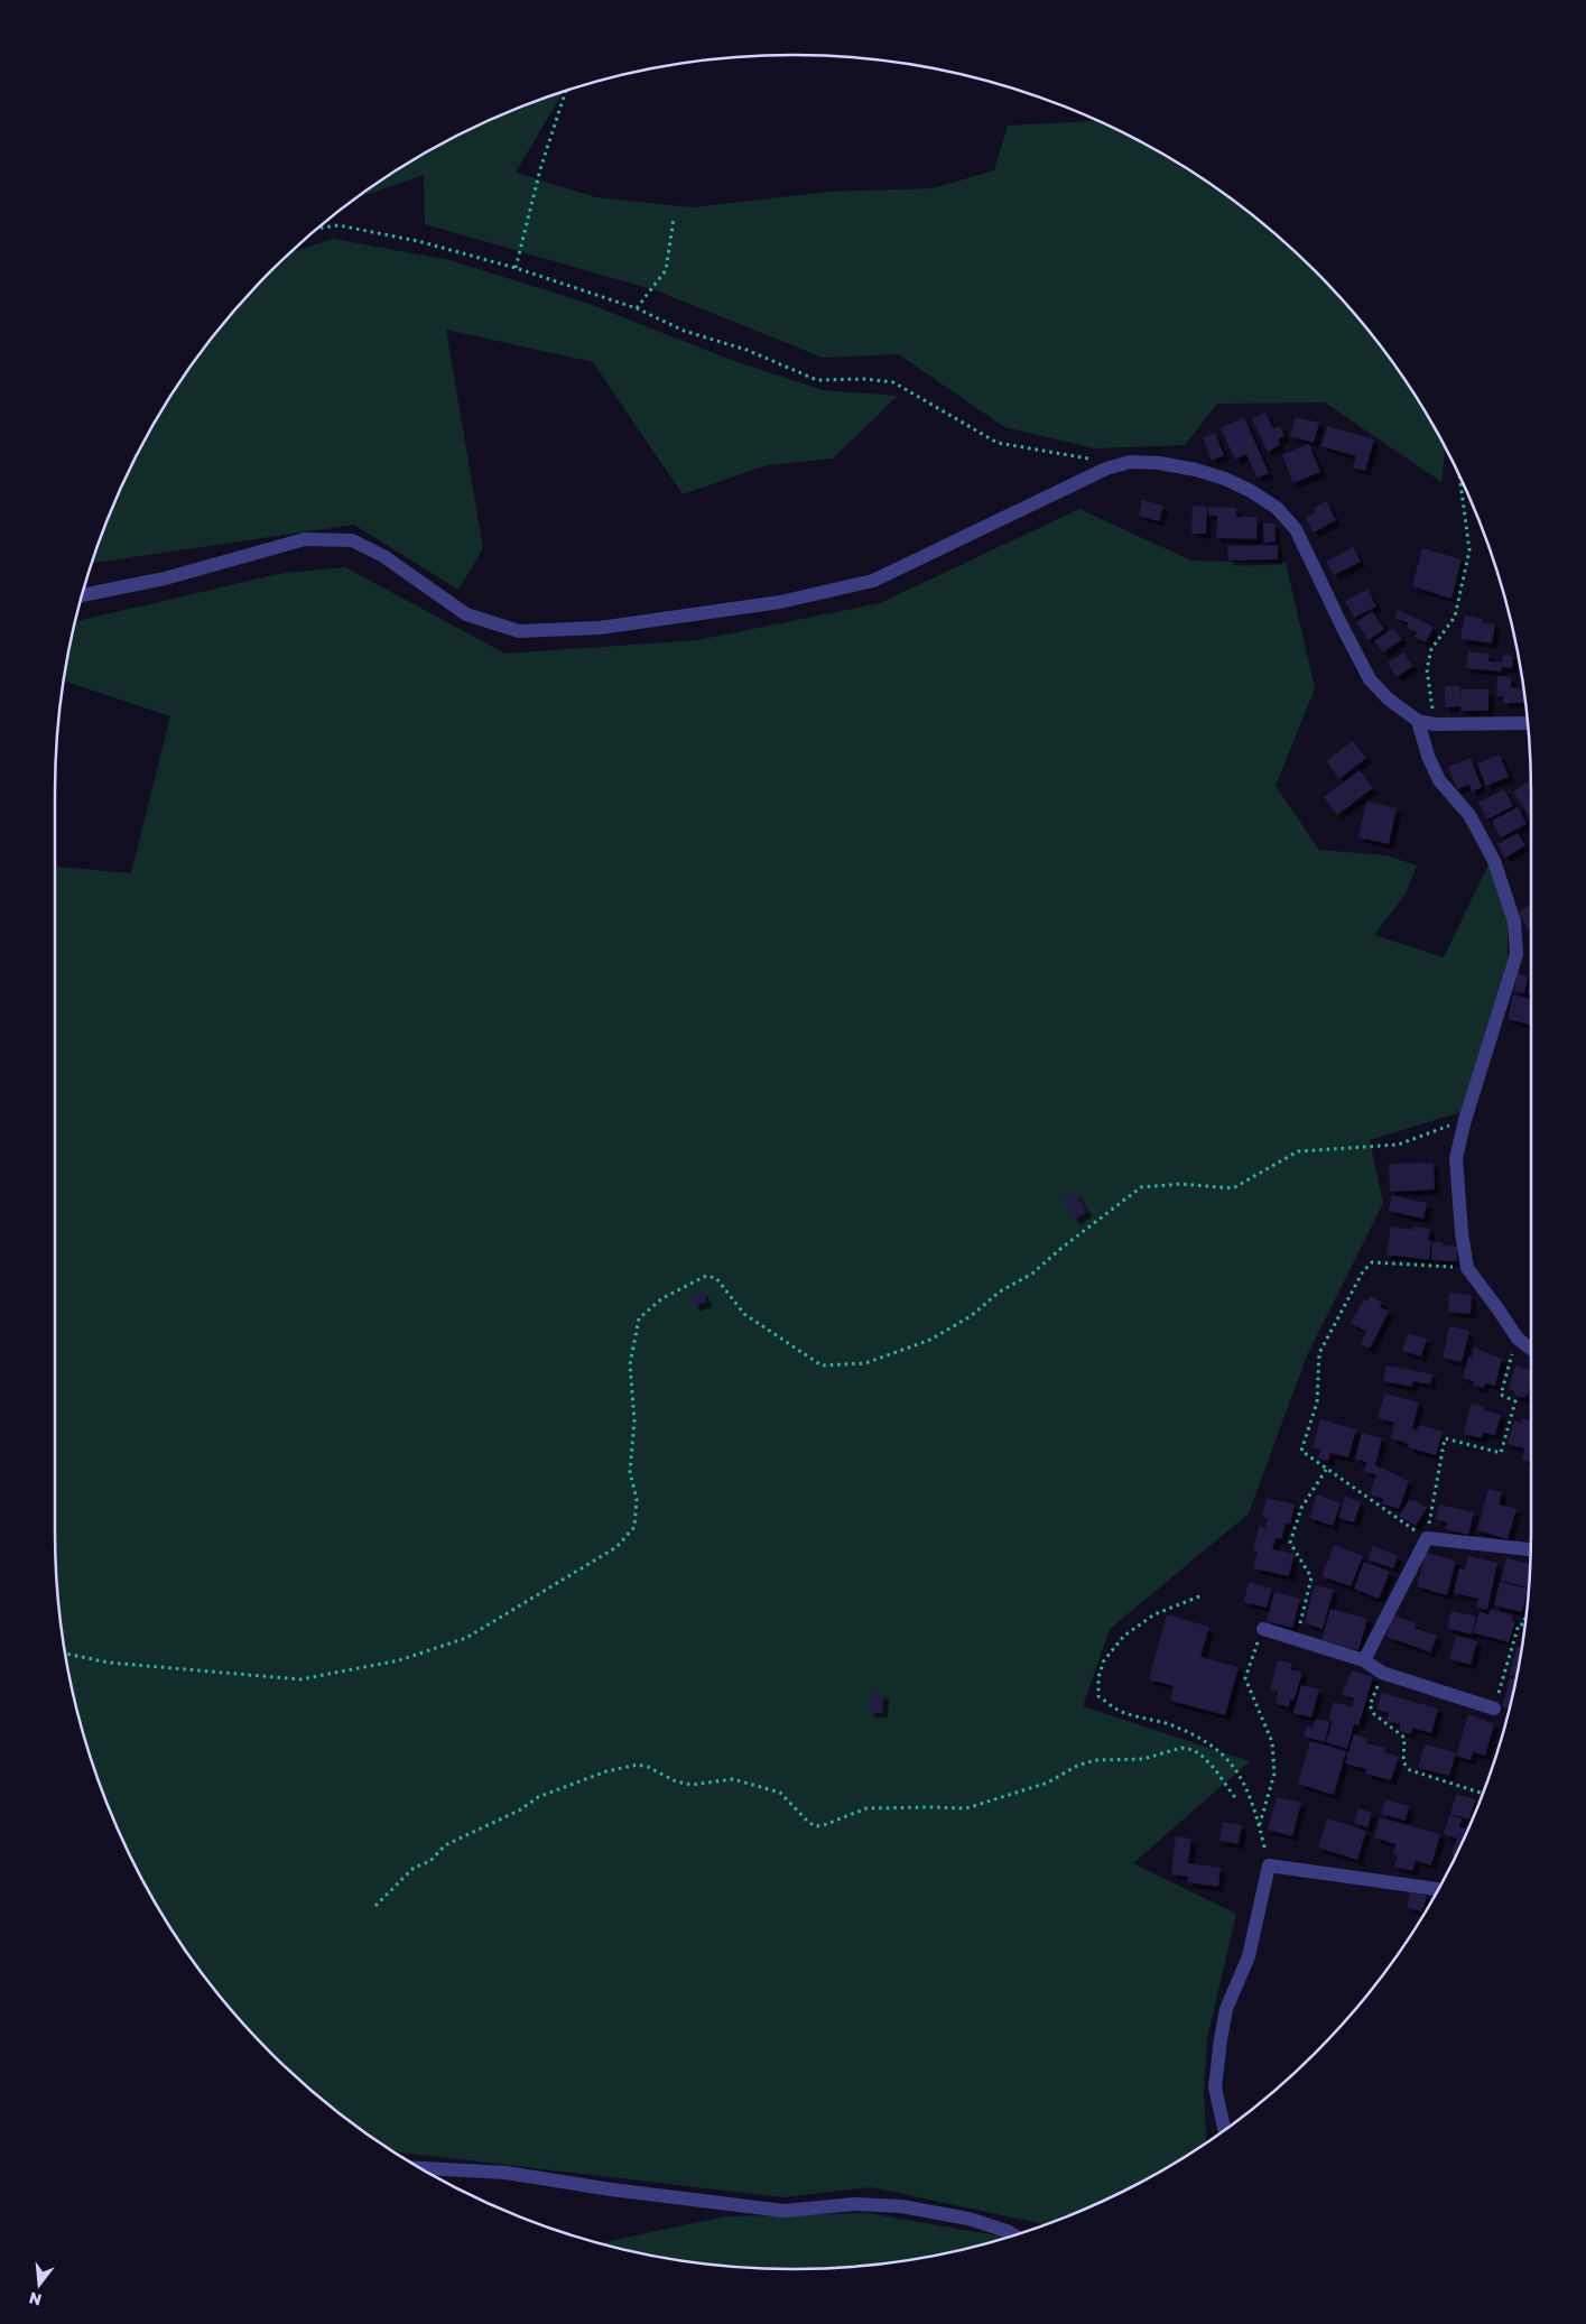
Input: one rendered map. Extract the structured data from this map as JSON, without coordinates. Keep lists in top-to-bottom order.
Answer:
{
  "north": "bottom"
}
